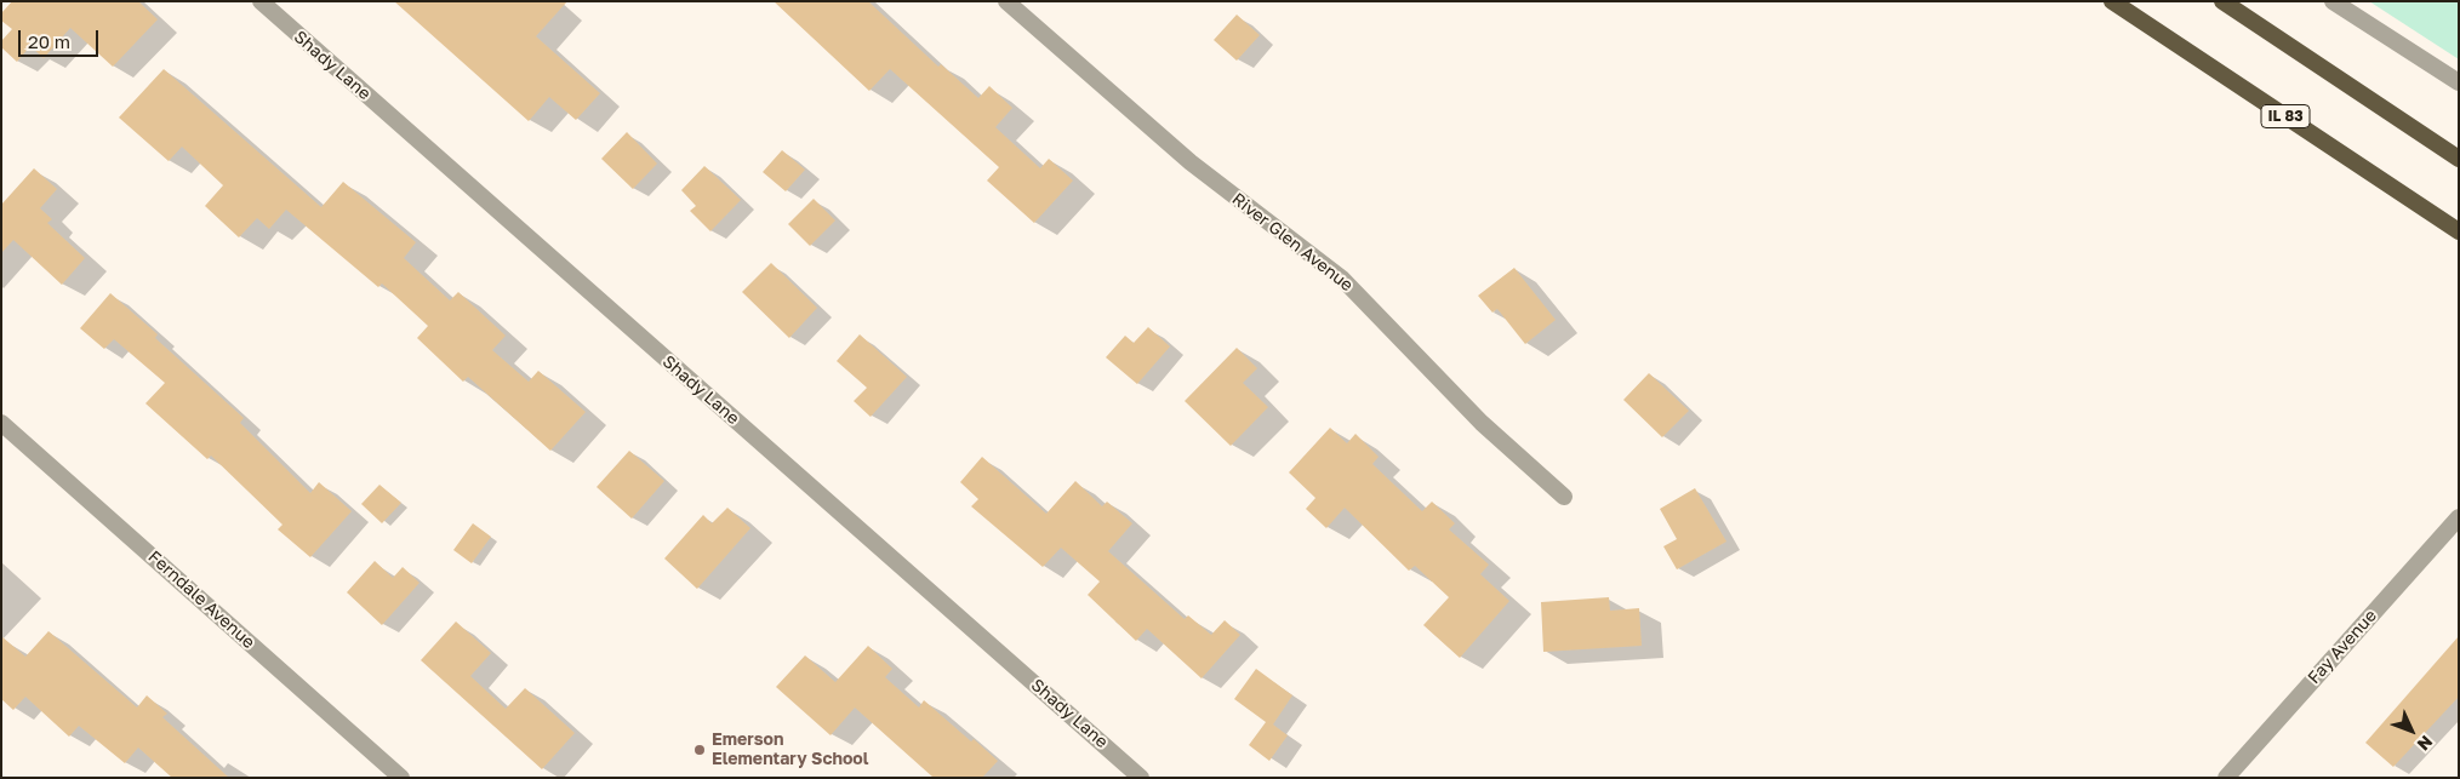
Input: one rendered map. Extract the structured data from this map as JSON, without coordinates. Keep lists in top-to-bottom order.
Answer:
{
  "streets": {
    "highway": ["IL 83"],
    "street": [
      "Shady Lane",
      "River Glen Avenue",
      "Ferndale Avenue",
      "Fay Avenue"
    ]
  },
  "places": ["Emerson Elementary School"],
  "scale_bar": "20 m",
  "north": "bottom right"
}
